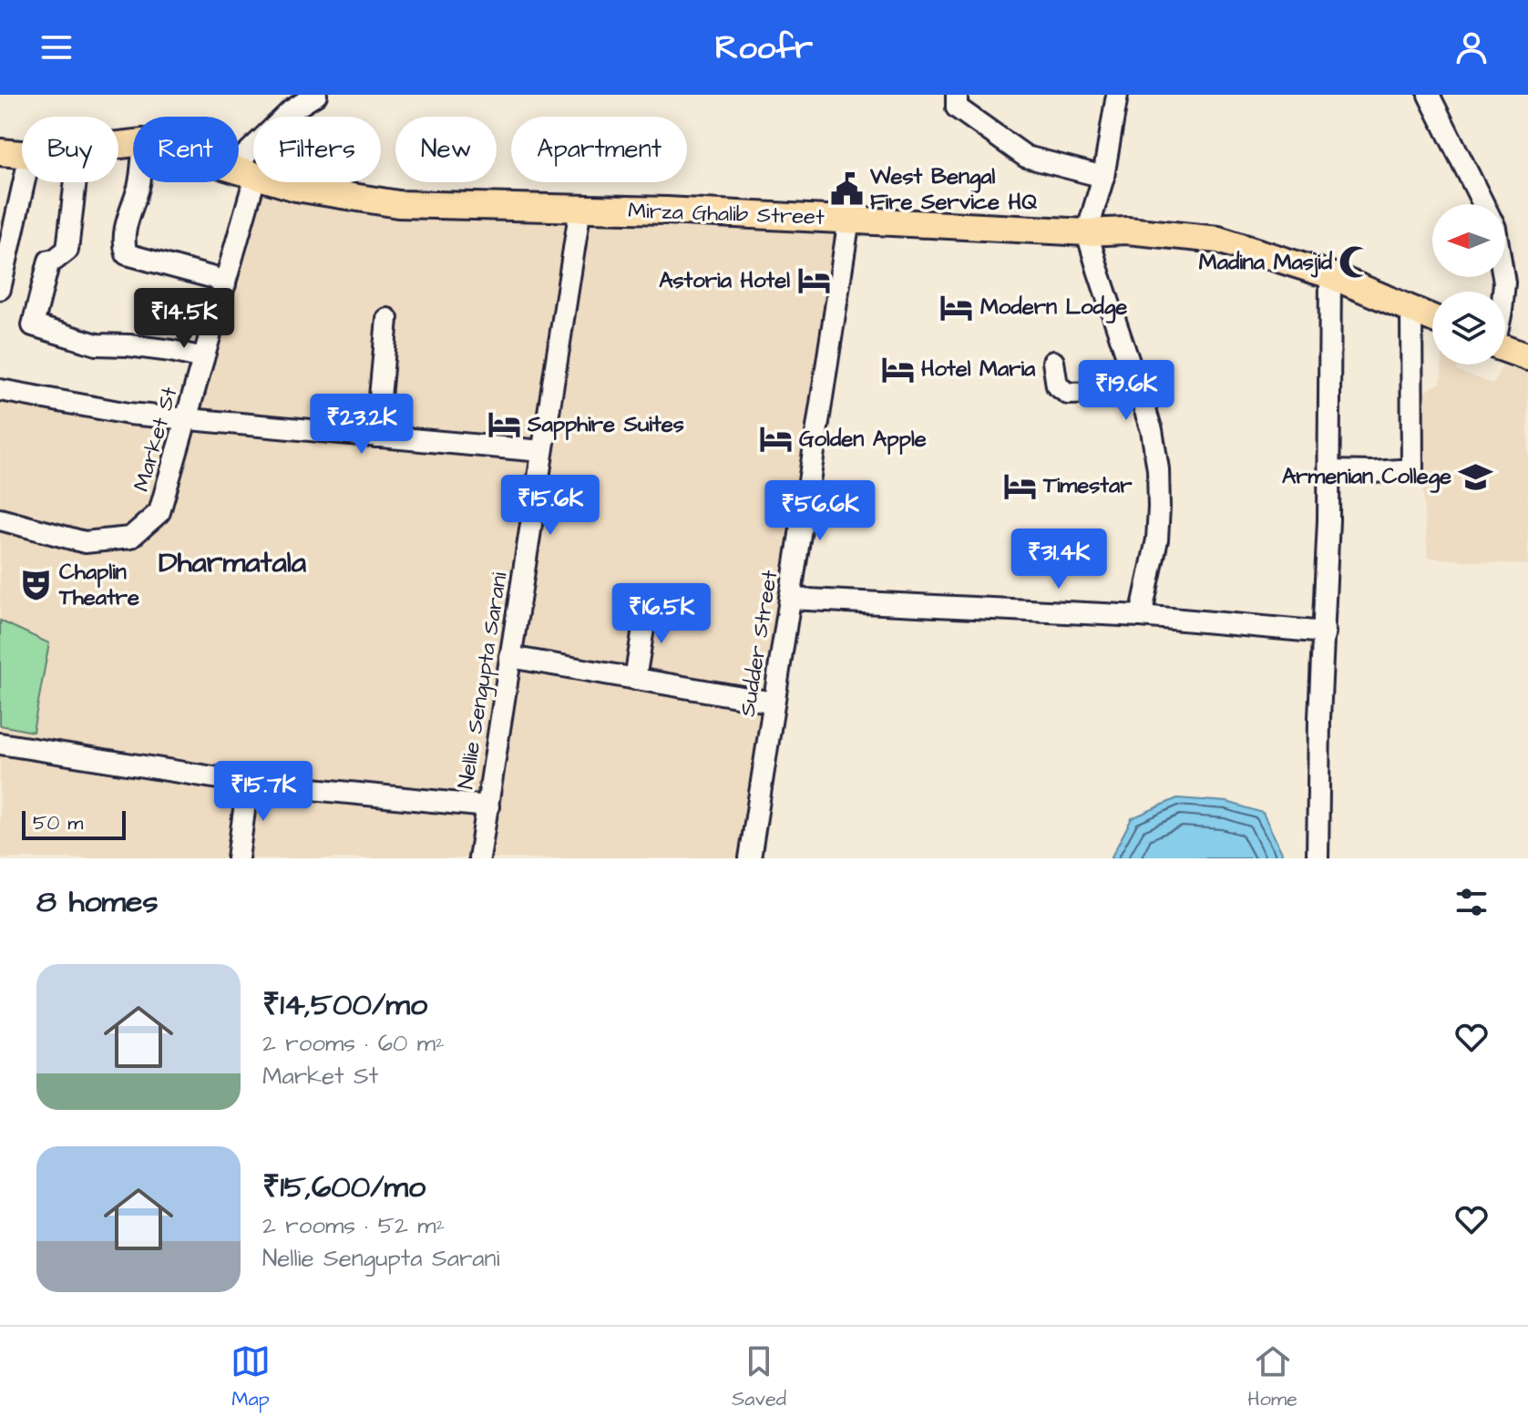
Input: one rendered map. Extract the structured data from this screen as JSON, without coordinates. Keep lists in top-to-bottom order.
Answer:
{
  "streets": {
    "main road": ["Mirza Ghalib Street"],
    "street": ["Market St", "Sudder Street", "Nellie Sengupta Sarani"]
  },
  "crossings": [
    ["Mirza Ghalib Street", "Market St"],
    ["Mirza Ghalib Street", "Sudder Street"],
    ["Mirza Ghalib Street", "Nellie Sengupta Sarani"]
  ],
  "districts": ["Dharmatala"],
  "places": {
    "public building": ["West Bengal Fire Service HQ"],
    "mosque": ["Madina Masjid"],
    "hotel": [
      "Astoria Hotel",
      "Modern Lodge",
      "Hotel Maria",
      "Sapphire Suites",
      "Golden Apple",
      "Timestar"
    ],
    "school or university": ["Armenian College"],
    "theatre": ["Chaplin Theatre"]
  },
  "scale_bar": "50 m",
  "north": "left",
  "page": {
    "header": "Roofr",
    "chip": [
      "Buy",
      "Rent",
      "Filters",
      "New",
      "Apartment"
    ],
    "price": [
      "₹14.5K",
      "₹19.6K",
      "₹23.2K",
      "₹15.6K",
      "₹56.6K",
      "₹31.4K",
      "₹16.5K",
      "₹15.7K"
    ],
    "scale": "50 m",
    "heading": "8 homes",
    "list": [
      {
        "name": "₹14,500/mo",
        "note": "2 rooms · 60 m² · Market St"
      },
      {
        "name": "₹15,600/mo",
        "note": "2 rooms · 52 m² · Nellie Sengupta Sarani"
      }
    ],
    "tabs": ["Map", "Saved", "Home"]
  }
}
